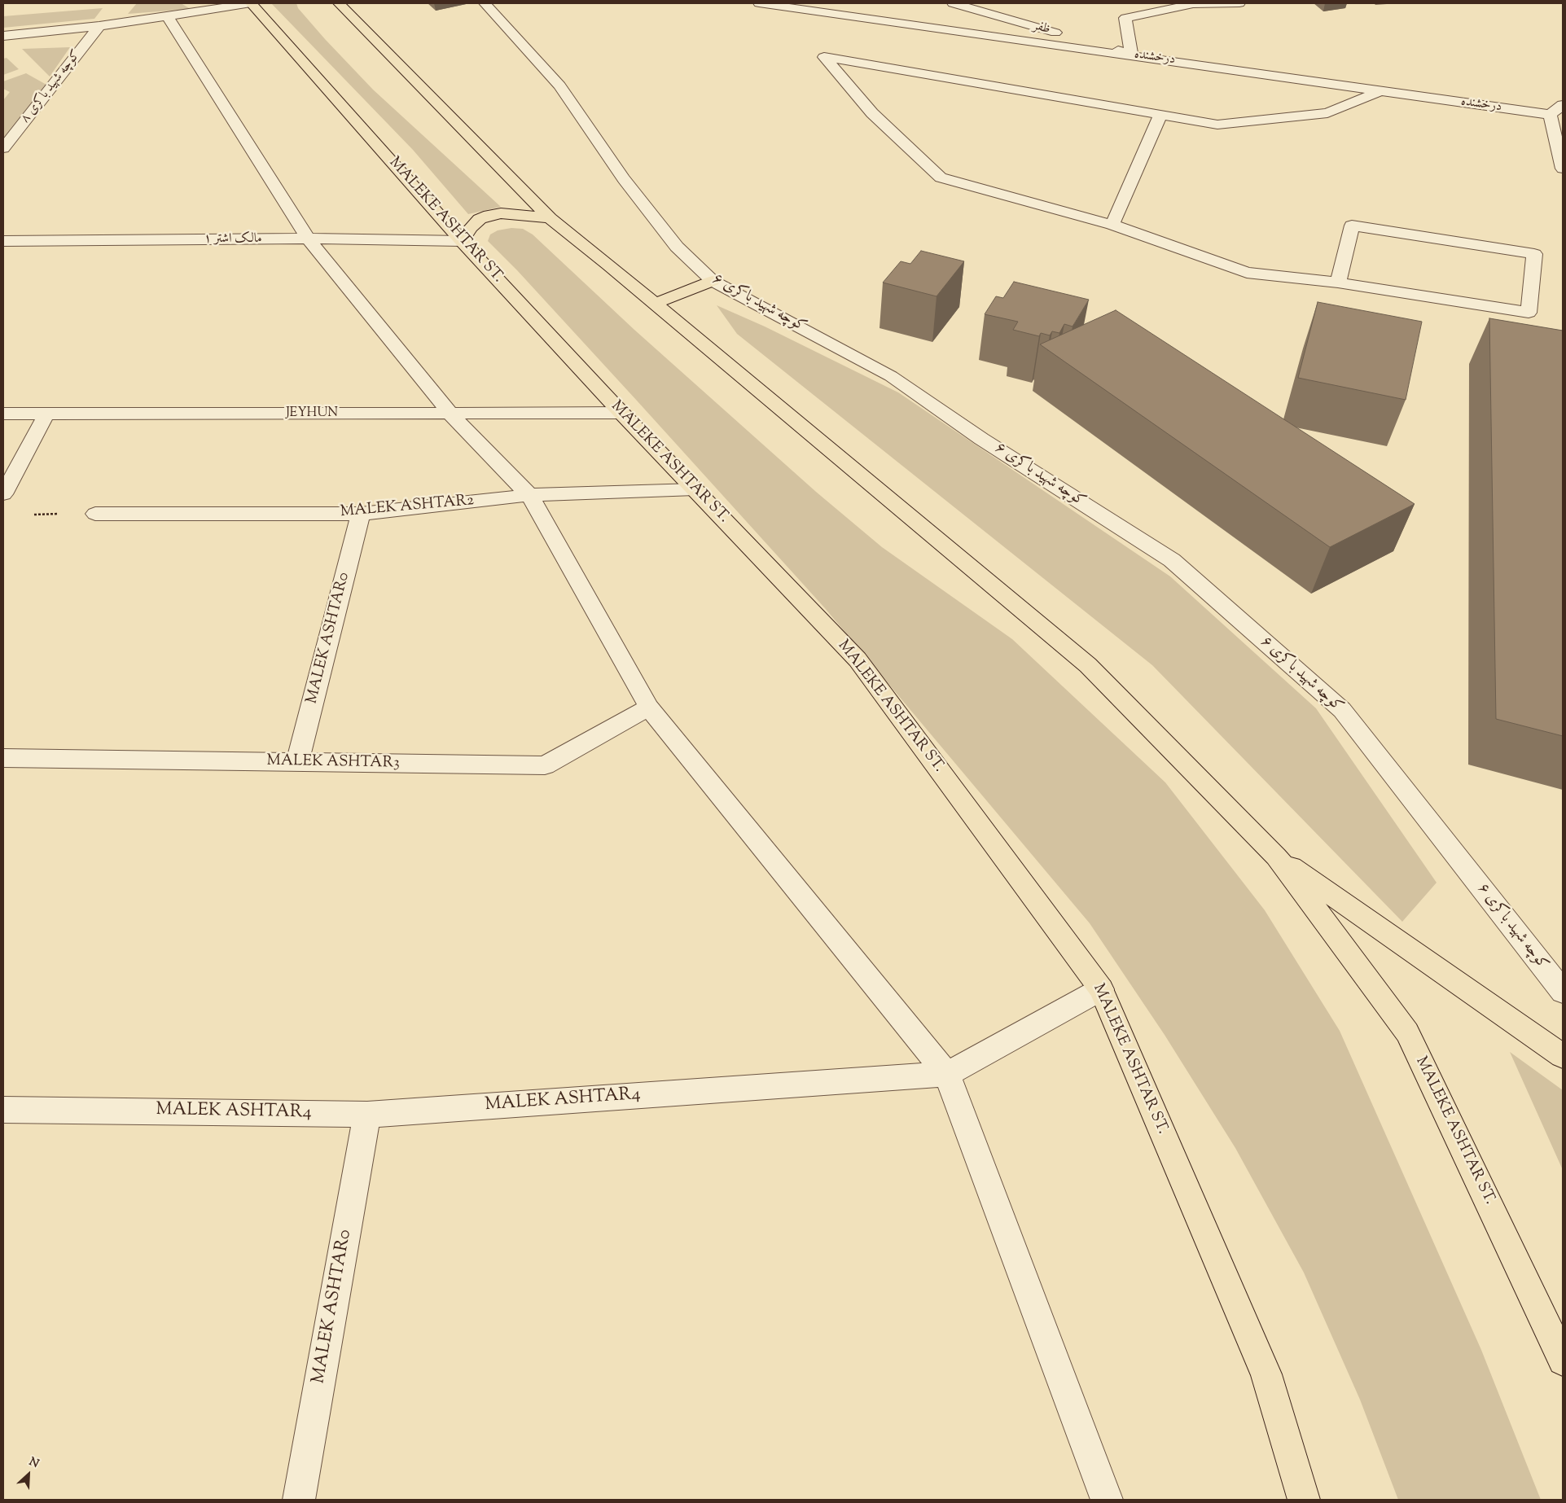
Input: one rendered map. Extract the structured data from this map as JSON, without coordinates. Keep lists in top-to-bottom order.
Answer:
{
  "streets": {
    "main road": ["MALEKE ASHTAR ST."],
    "street": [
      "ظفر",
      "درخشنده",
      "کوچه شهید باکری ۸",
      "مالک اشتر ۱",
      "کوچه شهید باکری ۶",
      "JEYHUN",
      "MALEK ASHTAR2",
      "MALEK ASHTAR0",
      "MALEK ASHTAR3",
      "MALEK ASHTAR4"
    ]
  },
  "crossings": [
    ["ظفر", "درخشنده"],
    ["MALEKE ASHTAR ST.", "مالک اشتر ۱"],
    ["MALEKE ASHTAR ST.", "JEYHUN"],
    ["MALEKE ASHTAR ST.", "MALEK ASHTAR2"],
    ["MALEKE ASHTAR ST.", "MALEK ASHTAR4"],
    ["MALEK ASHTAR2", "MALEK ASHTAR0"],
    ["MALEK ASHTAR0", "MALEK ASHTAR3"],
    ["MALEK ASHTAR0", "MALEK ASHTAR4"]
  ],
  "north": "top right"
}
